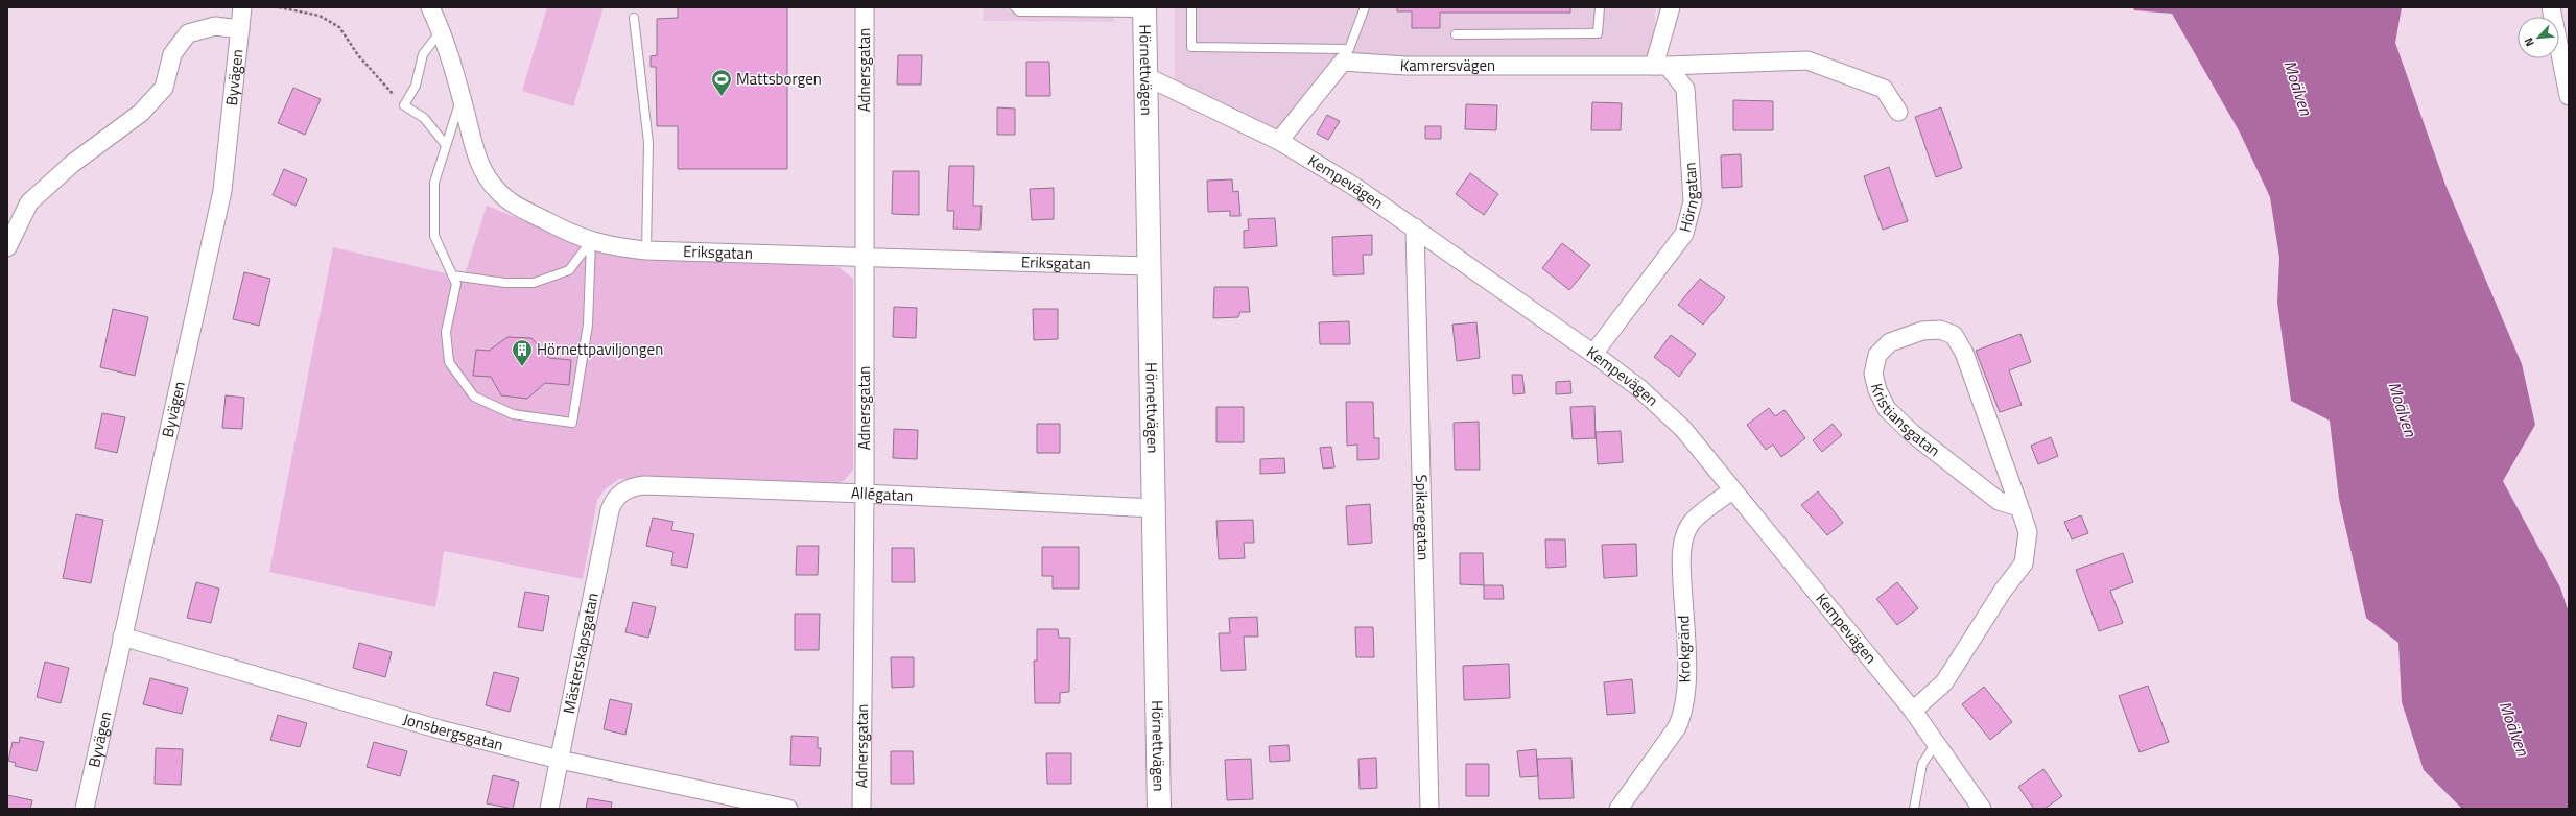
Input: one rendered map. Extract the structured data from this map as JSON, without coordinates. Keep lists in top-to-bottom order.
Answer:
{
  "streets": {
    "street": [
      "Kamrersvägen",
      "Adnersgatan",
      "Hörnettvägen",
      "Byvägen",
      "Kempevägen",
      "Hörngatan",
      "Eriksgatan",
      "Kristiansgatan",
      "Allégatan",
      "Spikaregatan",
      "Krokgränd",
      "Mästerskapsgatan",
      "Jonsbergsgatan"
    ]
  },
  "crossings": [
    ["Kamrersvägen", "Hörngatan"],
    ["Adnersgatan", "Eriksgatan"],
    ["Adnersgatan", "Allégatan"],
    ["Hörnettvägen", "Kempevägen"],
    ["Hörnettvägen", "Eriksgatan"],
    ["Hörnettvägen", "Allégatan"],
    ["Byvägen", "Jonsbergsgatan"],
    ["Kempevägen", "Hörngatan"],
    ["Kempevägen", "Kristiansgatan"],
    ["Kempevägen", "Spikaregatan"],
    ["Kempevägen", "Krokgränd"],
    ["Allégatan", "Mästerskapsgatan"],
    ["Mästerskapsgatan", "Jonsbergsgatan"]
  ],
  "water": ["Moälven"],
  "places": {
    "sports": ["Mattsborgen"],
    "building": ["Hörnettpaviljongen"]
  },
  "north": "bottom left"
}
